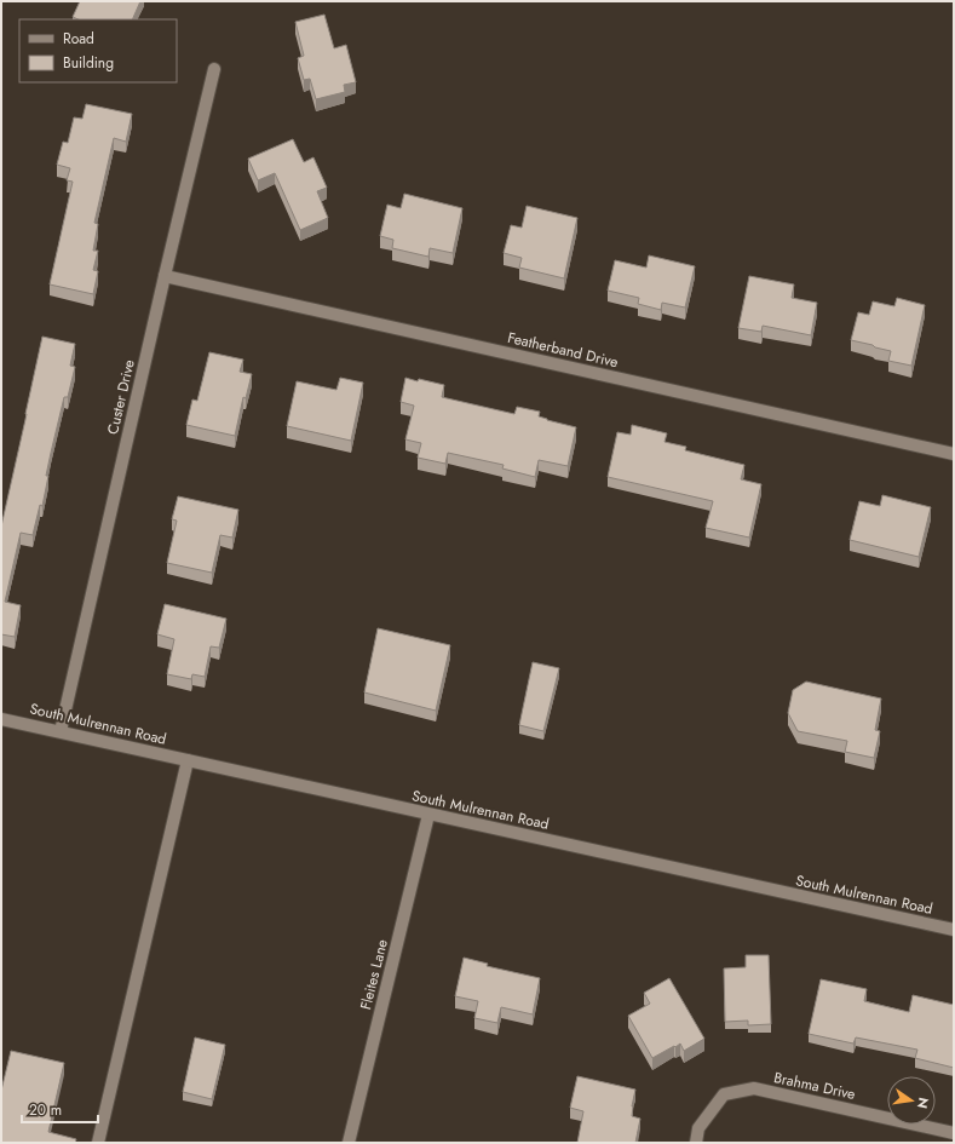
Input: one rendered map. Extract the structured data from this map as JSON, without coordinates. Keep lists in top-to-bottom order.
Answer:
{
  "streets": {
    "street": [
      "Featherband Drive",
      "Custer Drive",
      "South Mulrennan Road",
      "Fleites Lane",
      "Brahma Drive"
    ]
  },
  "crossings": [
    ["Featherband Drive", "Custer Drive"],
    ["Custer Drive", "South Mulrennan Road"],
    ["South Mulrennan Road", "Fleites Lane"]
  ],
  "legend": ["Road", "Building"],
  "scale_bar": "20 m",
  "north": "right"
}
